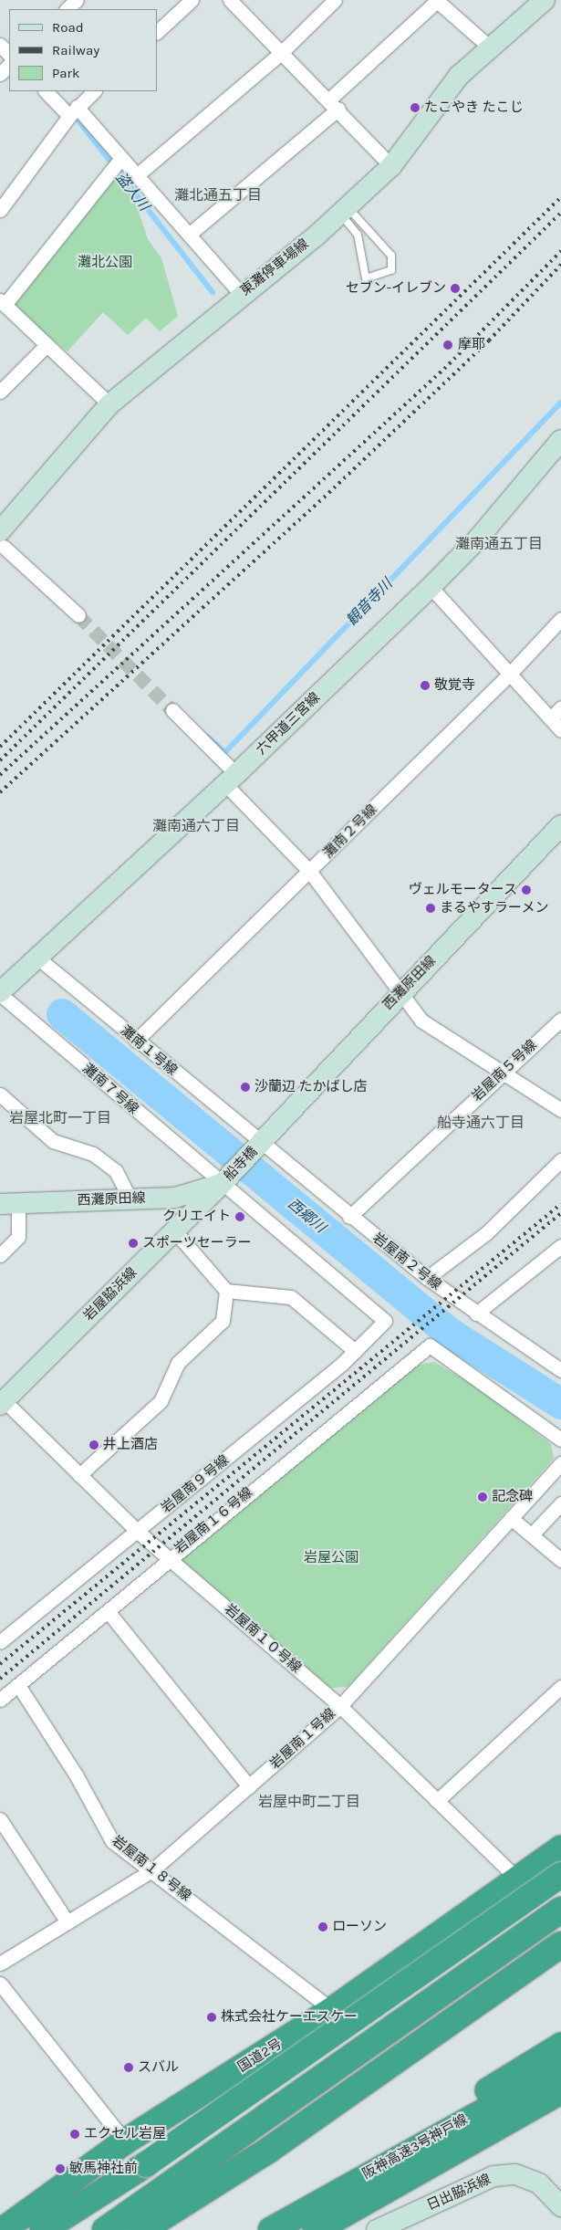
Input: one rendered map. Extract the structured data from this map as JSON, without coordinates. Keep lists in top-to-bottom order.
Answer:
{
  "streets": {
    "highway": ["国道2号", "阪神高速3号神戸線"],
    "street": [
      "東灘停車場線",
      "六甲道三宮線",
      "灘南２号線",
      "西灘原田線",
      "灘南１号線",
      "岩屋南５号線",
      "灘南７号線",
      "船寺橋",
      "岩屋南２号線",
      "岩屋脇浜線",
      "岩屋南９号線",
      "岩屋南１６号線",
      "岩屋南１０号線",
      "岩屋南１号線",
      "岩屋南１８号線",
      "日出脇浜線"
    ]
  },
  "crossings": [
    ["六甲道三宮線", "灘南１号線"],
    ["六甲道三宮線", "灘南７号線"],
    ["灘南２号線", "灘南１号線"],
    ["西灘原田線", "灘南１号線"],
    ["西灘原田線", "灘南７号線"],
    ["西灘原田線", "船寺橋"],
    ["西灘原田線", "岩屋南２号線"],
    ["西灘原田線", "岩屋脇浜線"],
    ["灘南１号線", "船寺橋"],
    ["灘南１号線", "岩屋南２号線"],
    ["岩屋南５号線", "岩屋南２号線"],
    ["灘南７号線", "船寺橋"],
    ["灘南７号線", "岩屋脇浜線"],
    ["灘南７号線", "岩屋南９号線"],
    ["船寺橋", "岩屋南２号線"],
    ["船寺橋", "岩屋脇浜線"],
    ["岩屋脇浜線", "岩屋南１０号線"],
    ["岩屋南９号線", "岩屋南１０号線"],
    ["岩屋南１６号線", "岩屋南１０号線"],
    ["岩屋南１６号線", "岩屋南１８号線"],
    ["岩屋南１０号線", "岩屋南１号線"],
    ["岩屋南１０号線", "国道2号"],
    ["岩屋南１号線", "岩屋南１８号線"],
    ["岩屋南１８号線", "国道2号"]
  ],
  "districts": [
    "灘北通五丁目",
    "灘南通五丁目",
    "灘南通六丁目",
    "岩屋北町一丁目",
    "船寺通六丁目",
    "岩屋中町二丁目"
  ],
  "water": ["盗人川", "観音寺川", "西郷川"],
  "parks": ["灘北公園", "岩屋公園"],
  "places": [
    "たこやき たこじ",
    "セブン-イレブン",
    "摩耶",
    "敬覚寺",
    "ヴェルモータース",
    "まるやすラーメン",
    "沙蘭辺 たかばし店",
    "クリエイト",
    "スポーツセーラー",
    "井上酒店",
    "記念碑",
    "ローソン",
    "株式会社ケーエスケー",
    "スバル",
    "エクセル岩屋",
    "敏馬神社前"
  ],
  "legend": ["Road", "Railway", "Park"]
}
